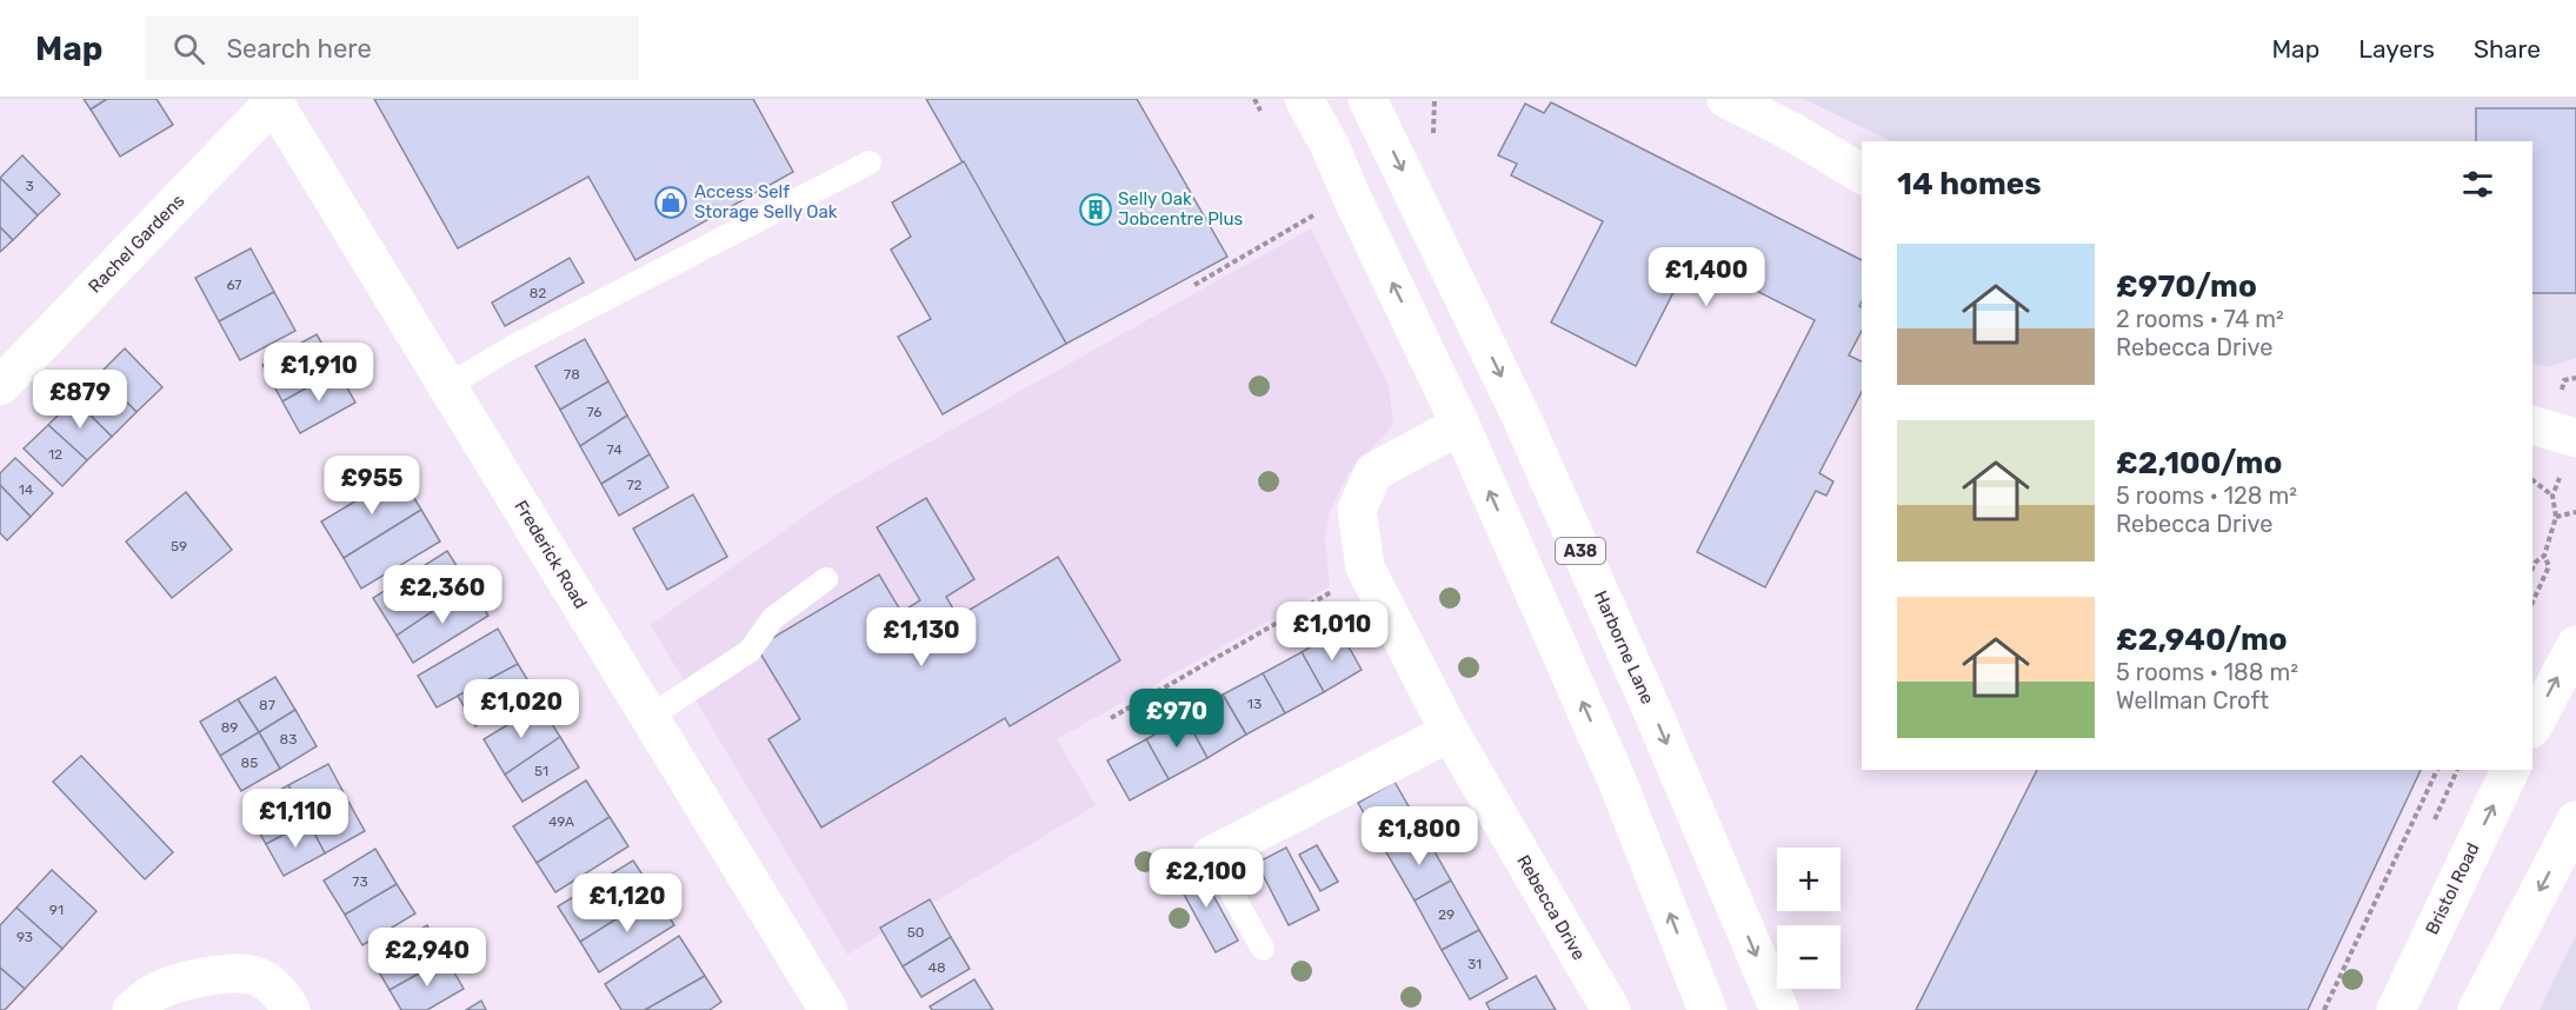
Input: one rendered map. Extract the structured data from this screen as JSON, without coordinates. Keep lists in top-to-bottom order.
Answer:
{
  "streets": {
    "main road": [
      "Rachel Gardens",
      "A38",
      "Frederick Road",
      "Harborne Lane",
      "Bristol Road",
      "Rebecca Drive"
    ]
  },
  "crossings": [
    ["Rachel Gardens", "Frederick Road"]
  ],
  "places": {
    "shop": ["Access Self Storage Selly Oak"],
    "building": ["Selly Oak Jobcentre Plus"]
  },
  "house_numbers": [
    "3",
    "67",
    "82",
    "78",
    "76",
    "74",
    "12",
    "72",
    "14",
    "59",
    "13",
    "87",
    "89",
    "83",
    "85",
    "51",
    "49A",
    "73",
    "91",
    "29",
    "50",
    "93",
    "31",
    "48"
  ],
  "page": {
    "header": "Map",
    "search": "Search here",
    "nav": ["Map", "Layers", "Share"],
    "heading": "14 homes",
    "list": [
      {
        "name": "£970/mo",
        "note": "2 rooms · 74 m² · Rebecca Drive"
      },
      {
        "name": "£2,100/mo",
        "note": "5 rooms · 128 m² · Rebecca Drive"
      },
      {
        "name": "£2,940/mo",
        "note": "5 rooms · 188 m² · Wellman Croft"
      }
    ],
    "price": [
      "£1,400",
      "£1,910",
      "£879",
      "£955",
      "£2,360",
      "£1,010",
      "£1,130",
      "£1,020",
      "£970",
      "£1,110",
      "£1,800",
      "£2,100",
      "£1,120",
      "£2,940"
    ],
    "map_buttons": ["+", "−"]
  }
}
